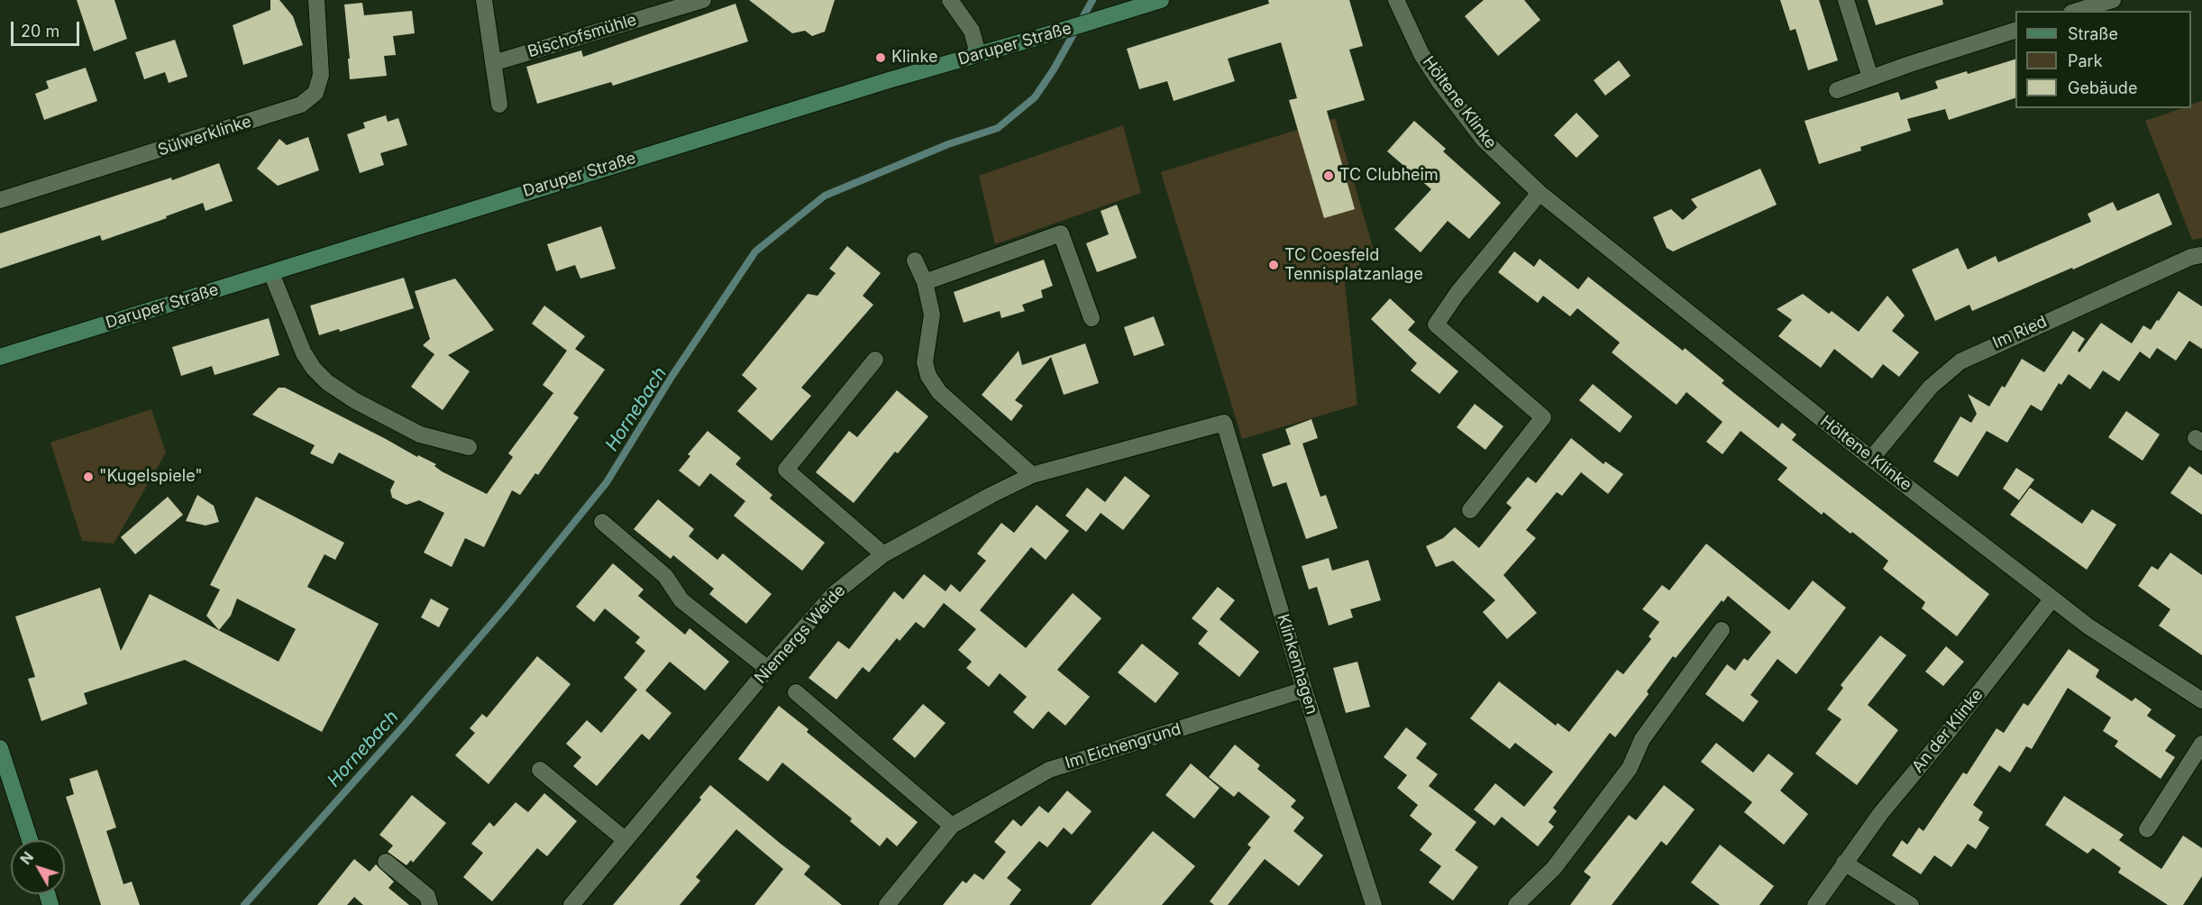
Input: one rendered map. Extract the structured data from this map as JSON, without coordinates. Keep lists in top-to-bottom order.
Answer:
{
  "streets": {
    "street": [
      "Bischofsmühle",
      "Daruper Straße",
      "Höltene Klinke",
      "Sülwerklinke",
      "Im Ried",
      "Niemergs Weide",
      "Klinkenhagen",
      "An der Klinke",
      "Im Eichengrund"
    ]
  },
  "crossings": [
    ["Höltene Klinke", "Im Ried"],
    ["Höltene Klinke", "An der Klinke"],
    ["Niemergs Weide", "Klinkenhagen"],
    ["Klinkenhagen", "Im Eichengrund"]
  ],
  "water": ["Hornebach"],
  "places": [
    "Klinke",
    "TC Clubheim",
    "TC Coesfeld Tennisplatzanlage",
    "\"Kugelspiele\""
  ],
  "legend": ["Straße", "Park", "Gebäude"],
  "scale_bar": "20 m",
  "north": "top left"
}
